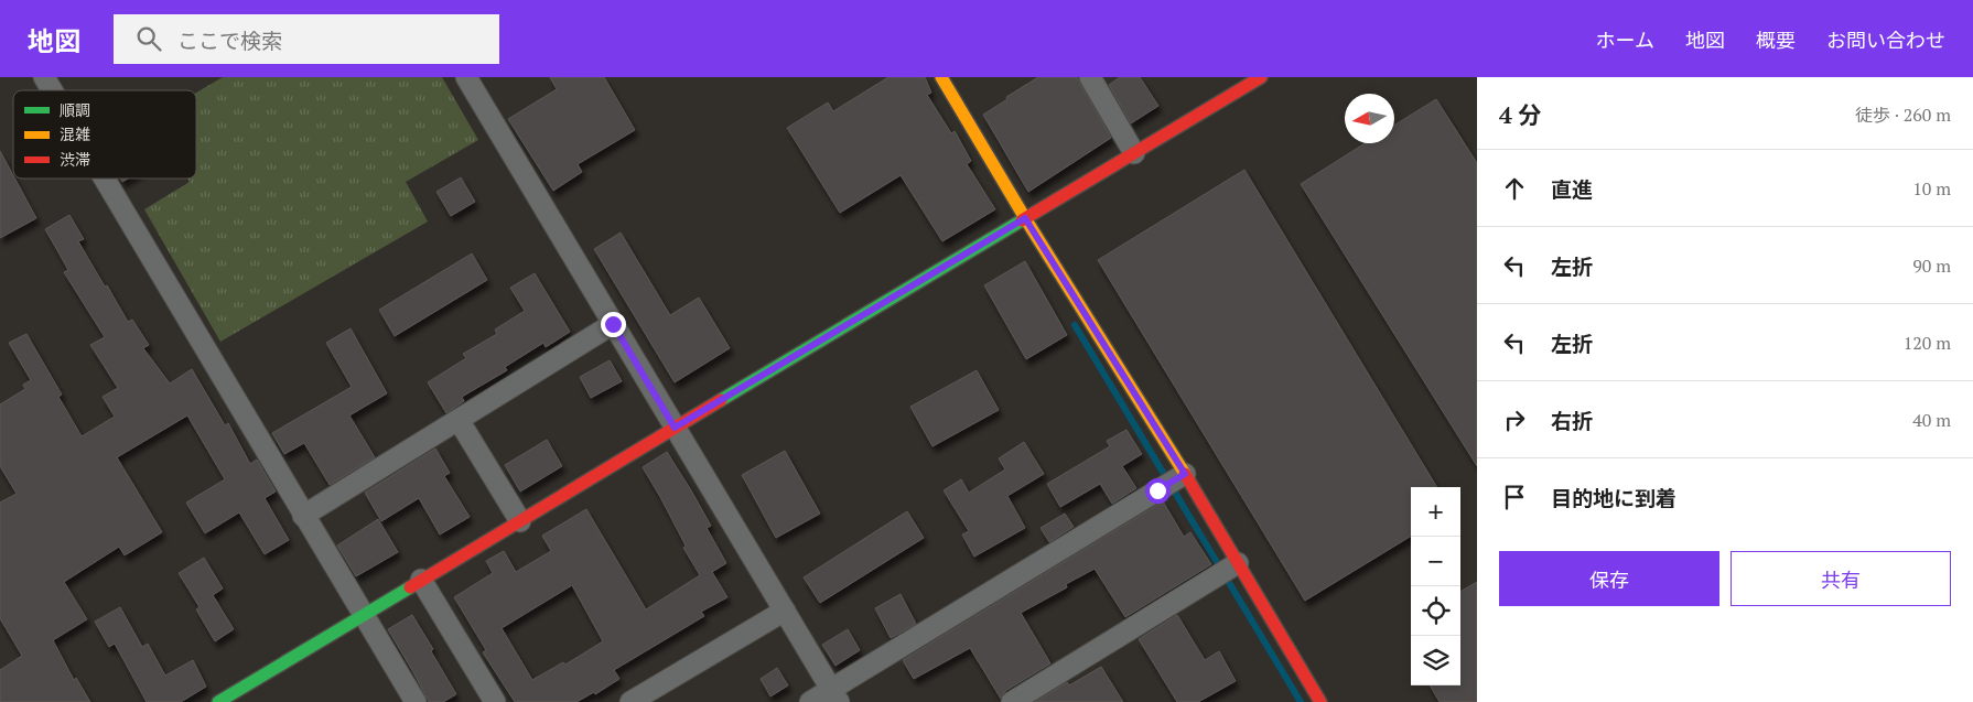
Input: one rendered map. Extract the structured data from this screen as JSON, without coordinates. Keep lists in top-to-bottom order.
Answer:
{
  "legend": ["順調", "混雑", "渋滞"],
  "north": "left",
  "page": {
    "header": "地図",
    "search": "ここで検索",
    "nav": [
      "ホーム",
      "地図",
      "概要",
      "お問い合わせ"
    ],
    "heading": ["4 分", "徒歩 · 260 m"],
    "list": [
      ["直進", "10 m"],
      ["左折", "90 m"],
      ["左折", "120 m"],
      ["右折", "40 m"],
      "目的地に到着"
    ],
    "map_buttons": ["+", "−"],
    "buttons": ["保存", "共有"]
  }
}
